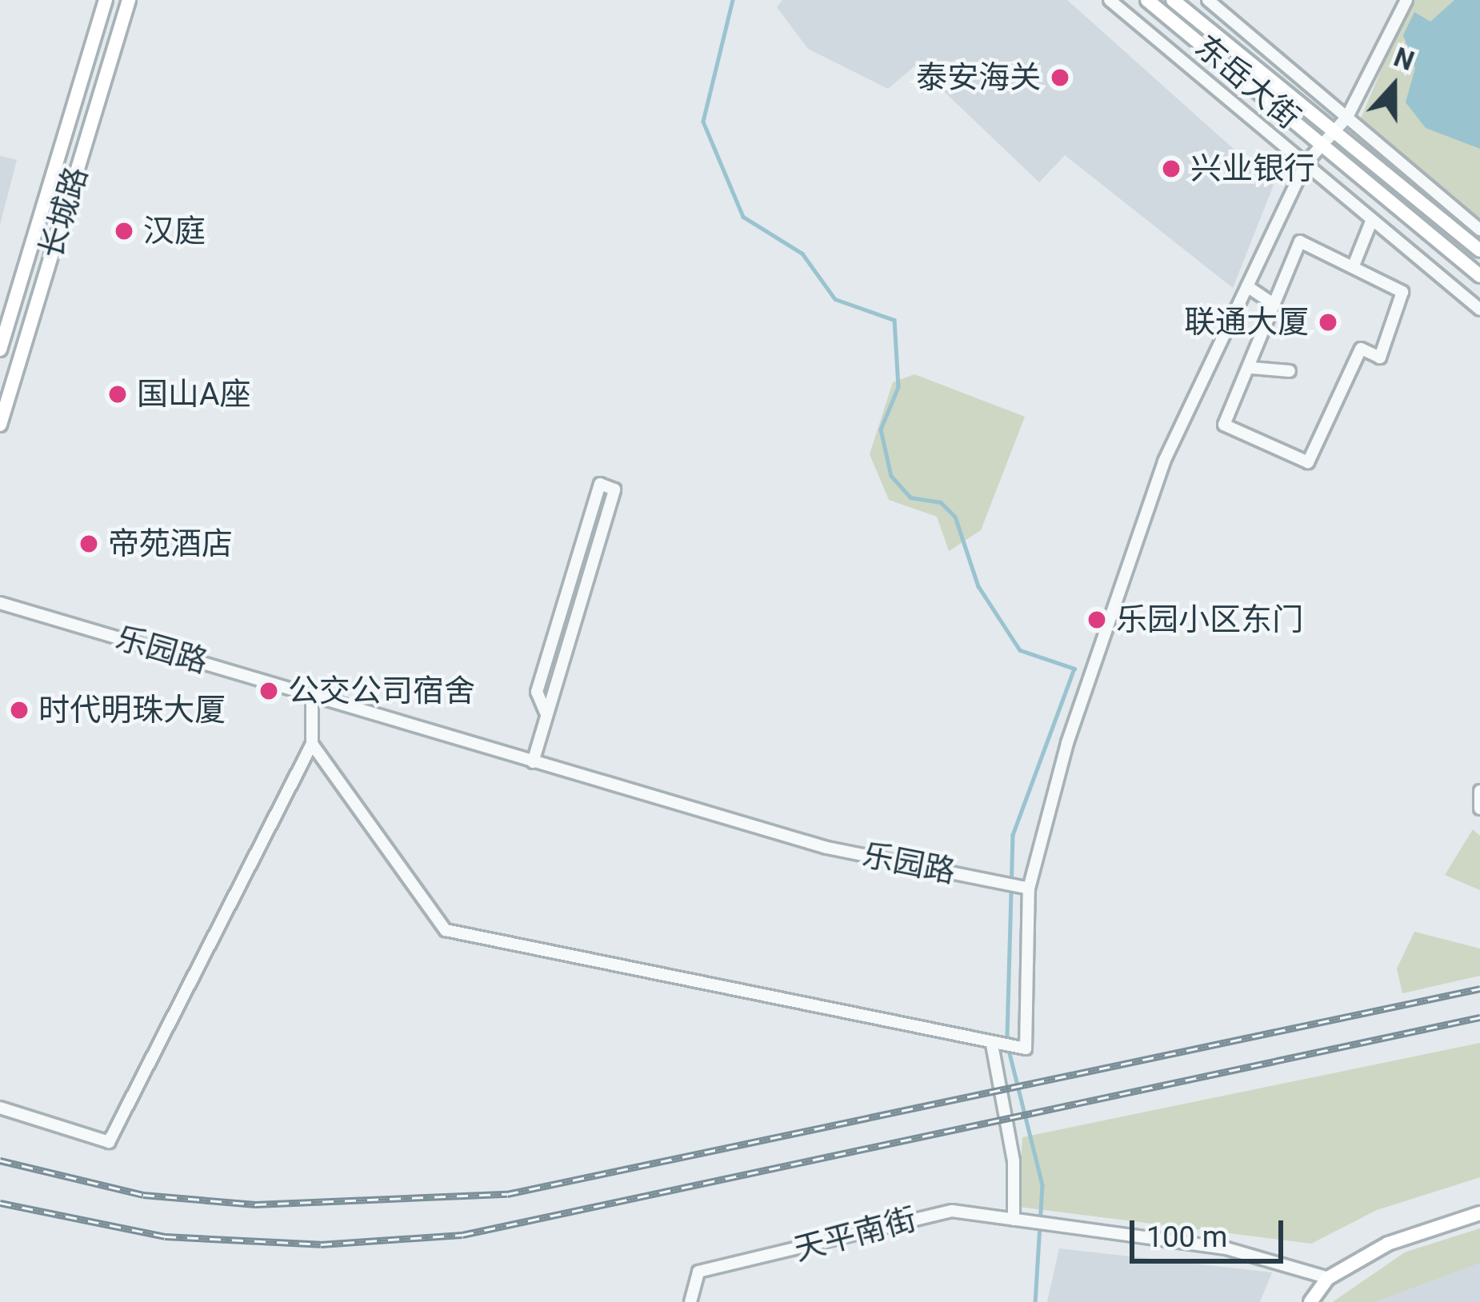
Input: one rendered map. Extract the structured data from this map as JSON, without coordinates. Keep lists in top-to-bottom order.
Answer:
{
  "streets": {
    "main road": ["东岳大街", "长城路"],
    "street": ["乐园路", "天平南街"]
  },
  "places": [
    "泰安海关",
    "兴业银行",
    "汉庭",
    "联通大厦",
    "国山A座",
    "帝苑酒店",
    "乐园小区东门",
    "公交公司宿舍",
    "时代明珠大厦"
  ],
  "scale_bar": "100 m",
  "north": "top"
}
